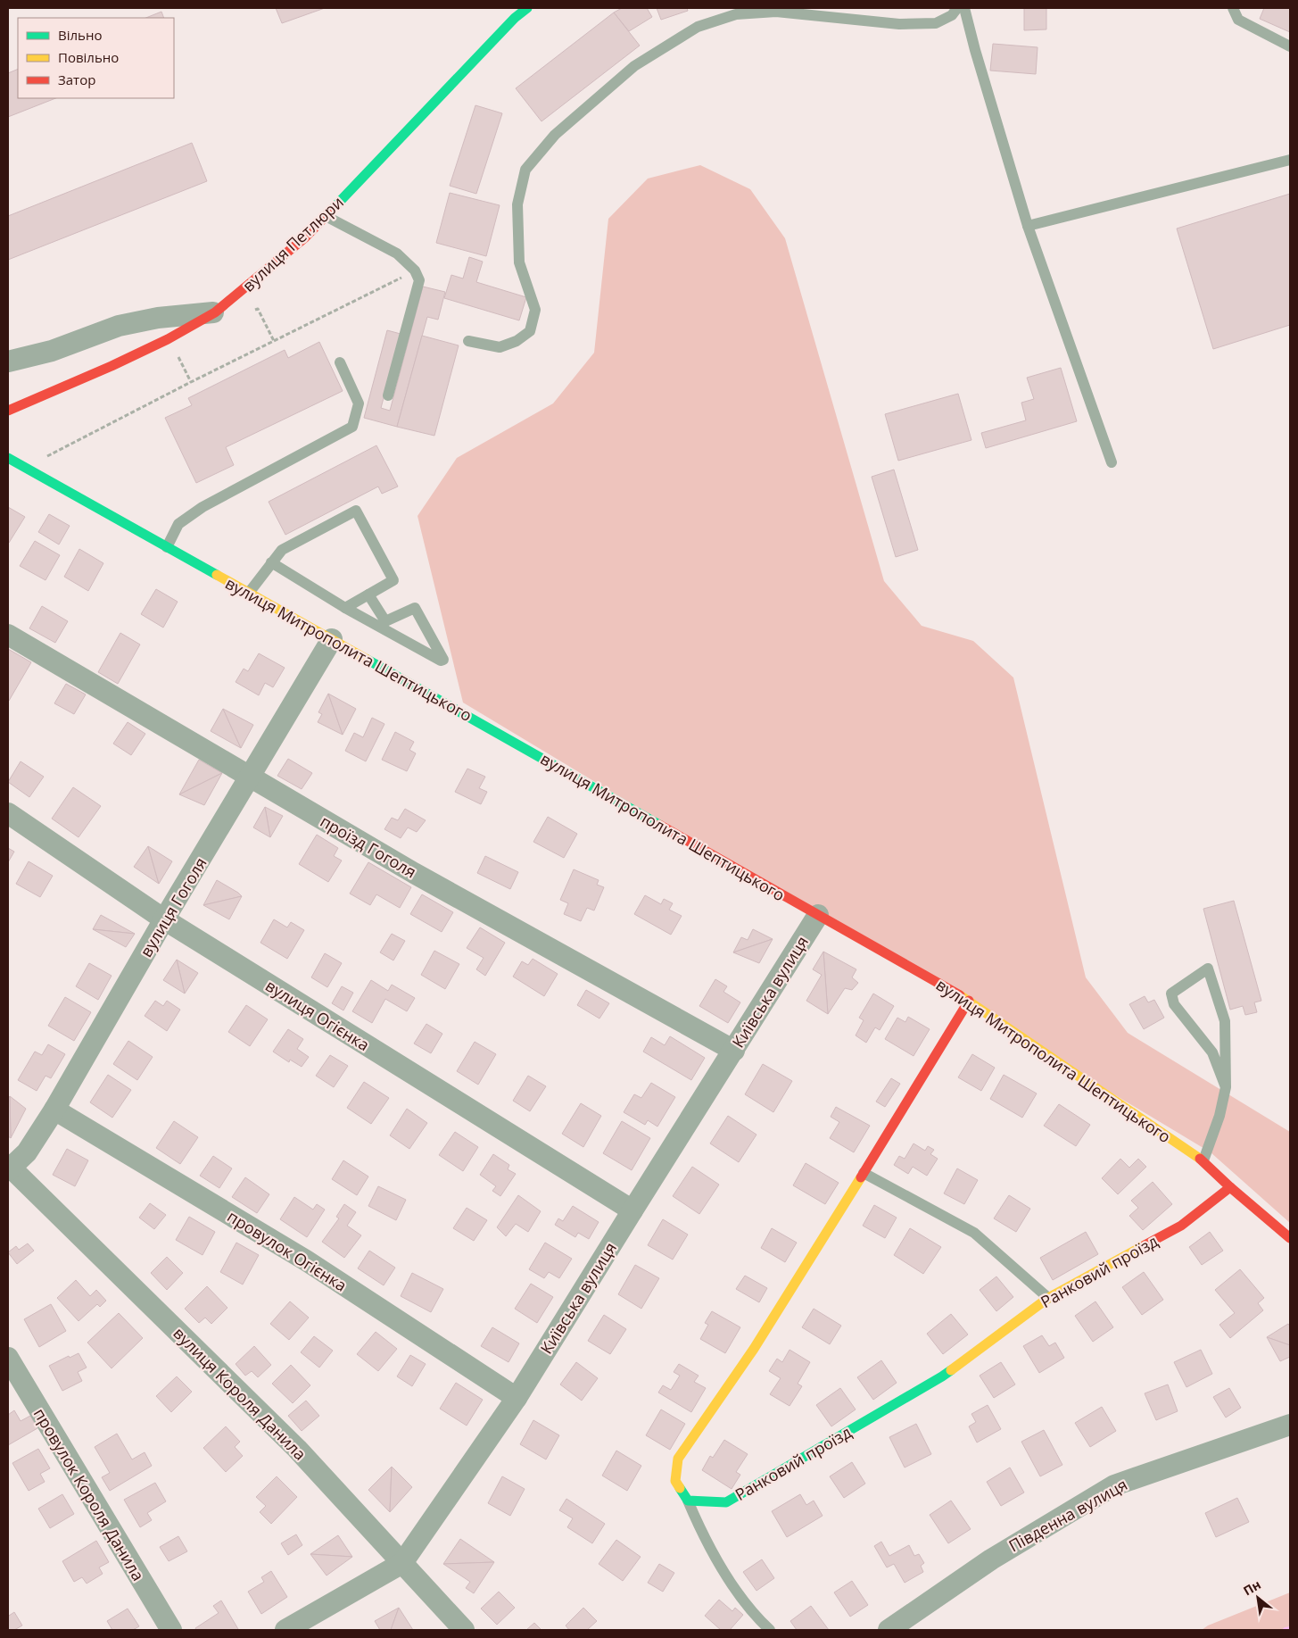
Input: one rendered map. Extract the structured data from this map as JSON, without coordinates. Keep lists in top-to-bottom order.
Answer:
{
  "streets": {
    "street": [
      "вулиця Петлюри",
      "вулиця Митрополита Шептицького",
      "проїзд Гоголя",
      "вулиця Гоголя",
      "Київська вулиця",
      "вулиця Огієнка",
      "провулок Огієнка",
      "Ранковий проїзд",
      "вулиця Короля Данила",
      "провулок Короля Данила",
      "Південна вулиця"
    ]
  },
  "crossings": [
    ["вулиця Митрополита Шептицького", "вулиця Гоголя"],
    ["вулиця Митрополита Шептицького", "Київська вулиця"],
    ["вулиця Митрополита Шептицького", "Ранковий проїзд"],
    ["проїзд Гоголя", "вулиця Гоголя"],
    ["проїзд Гоголя", "Київська вулиця"],
    ["вулиця Гоголя", "вулиця Огієнка"],
    ["вулиця Гоголя", "провулок Огієнка"],
    ["вулиця Гоголя", "вулиця Короля Данила"],
    ["Київська вулиця", "вулиця Огієнка"],
    ["Київська вулиця", "провулок Огієнка"],
    ["Київська вулиця", "вулиця Короля Данила"]
  ],
  "legend": ["Вільно", "Повільно", "Затор"],
  "north": "top left"
}
